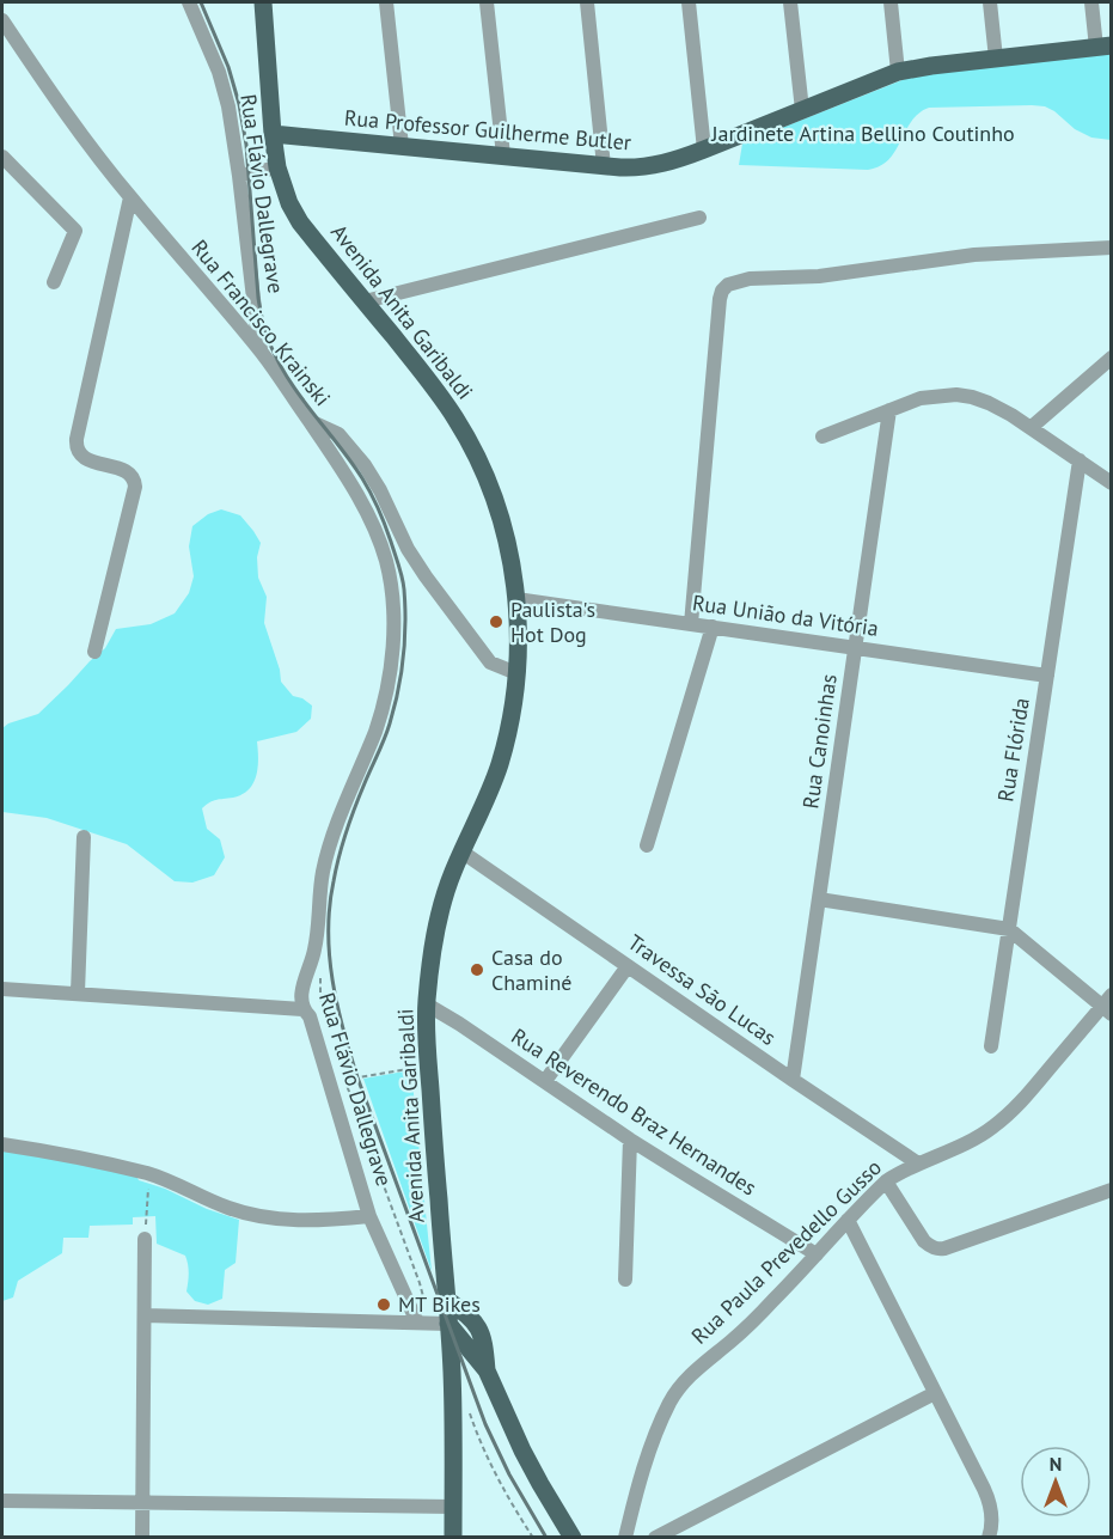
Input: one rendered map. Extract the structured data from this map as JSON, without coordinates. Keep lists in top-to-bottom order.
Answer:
{
  "streets": {
    "main road": ["Rua Professor Guilherme Butler", "Avenida Anita Garibaldi"],
    "street": [
      "Rua Flávio Dallegrave",
      "Rua Francisco Krainski",
      "Rua União da Vitória",
      "Rua Canoinhas",
      "Rua Flórida",
      "Travessa São Lucas",
      "Rua Reverendo Braz Hernandes",
      "Rua Paula Prevedello Gusso"
    ]
  },
  "crossings": [
    ["Rua Professor Guilherme Butler", "Avenida Anita Garibaldi"],
    ["Rua Flávio Dallegrave", "Rua Francisco Krainski"],
    ["Avenida Anita Garibaldi", "Rua Francisco Krainski"],
    ["Avenida Anita Garibaldi", "Rua União da Vitória"],
    ["Avenida Anita Garibaldi", "Travessa São Lucas"],
    ["Avenida Anita Garibaldi", "Rua Reverendo Braz Hernandes"],
    ["Rua União da Vitória", "Rua Canoinhas"],
    ["Rua União da Vitória", "Rua Flórida"],
    ["Rua Canoinhas", "Travessa São Lucas"],
    ["Travessa São Lucas", "Rua Paula Prevedello Gusso"],
    ["Rua Reverendo Braz Hernandes", "Rua Paula Prevedello Gusso"]
  ],
  "parks": ["Jardinete Artina Bellino Coutinho"],
  "places": ["Paulista's Hot Dog", "Casa do Chaminé", "MT Bikes"],
  "north": "top"
}
